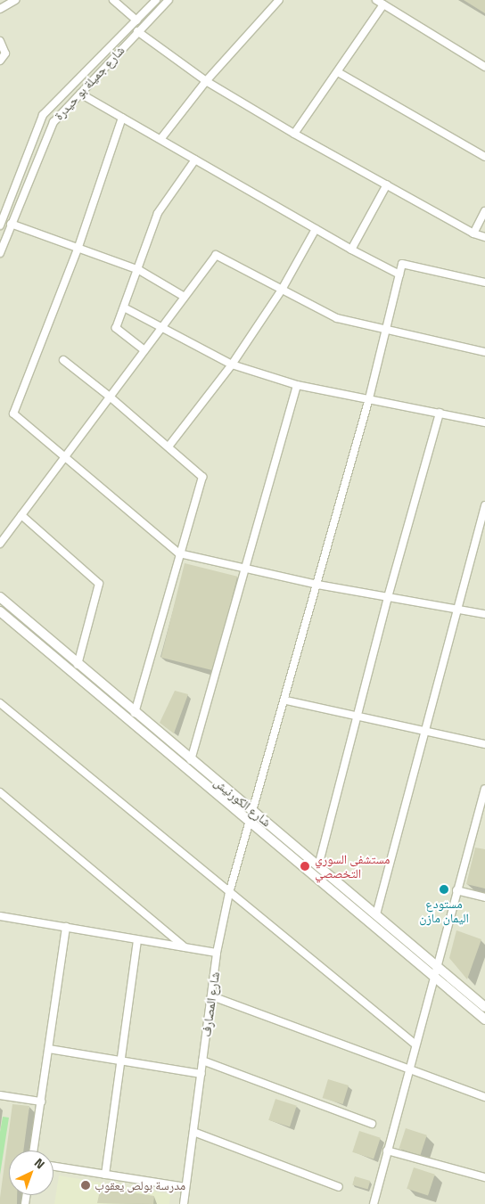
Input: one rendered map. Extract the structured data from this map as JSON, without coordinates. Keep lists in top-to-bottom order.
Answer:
{
  "streets": {
    "street": ["شارع جميلة بو حيدرة", "شارع الكورنيش", "شارع المصارف"]
  },
  "crossings": [
    ["شارع الكورنيش", "شارع المصارف"]
  ],
  "places": ["مستشفى السوري التخصصي", "مستودع اليمان مازن", "مدرسة بولص يعقوب"],
  "north": "top right"
}
